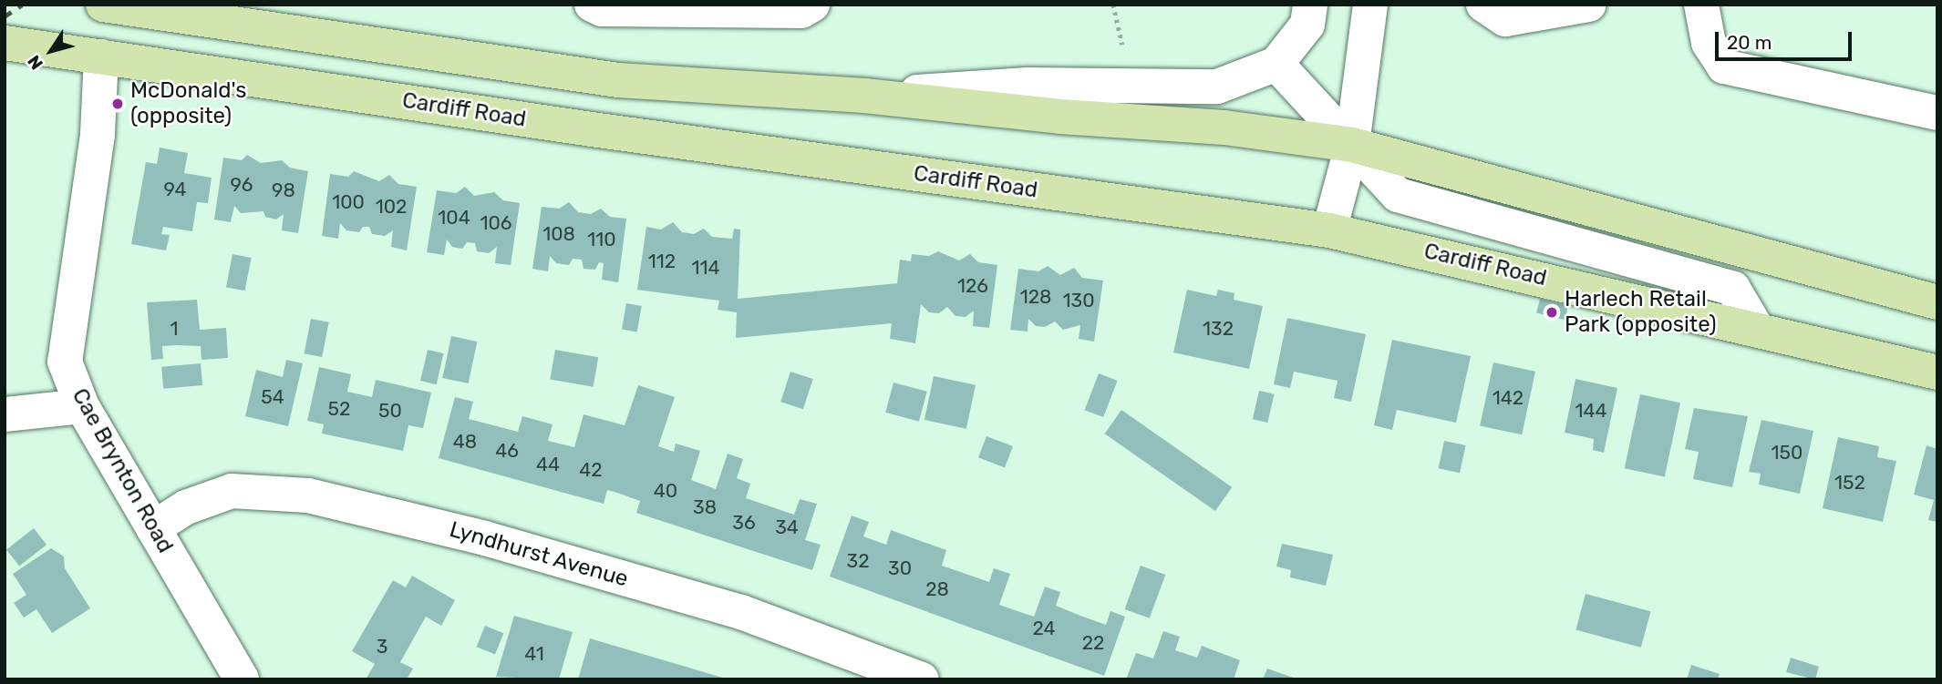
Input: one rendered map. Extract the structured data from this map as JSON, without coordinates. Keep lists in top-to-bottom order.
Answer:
{
  "streets": {
    "main road": ["Cardiff Road"],
    "street": ["Cae Brynton Road", "Lyndhurst Avenue"]
  },
  "crossings": [
    ["Cardiff Road", "Cae Brynton Road"],
    ["Cae Brynton Road", "Lyndhurst Avenue"]
  ],
  "places": ["McDonald's (opposite)", "Harlech Retail Park (opposite)"],
  "house_numbers": [
    "96",
    "94",
    "98",
    "100",
    "102",
    "104",
    "106",
    "108",
    "110",
    "112",
    "114",
    "126",
    "128",
    "130",
    "1",
    "132",
    "54",
    "142",
    "52",
    "50",
    "144",
    "48",
    "46",
    "150",
    "44",
    "42",
    "152",
    "40",
    "38",
    "36",
    "34",
    "32",
    "30",
    "28",
    "24",
    "22",
    "3",
    "41"
  ],
  "scale_bar": "20 m",
  "north": "bottom left"
}
